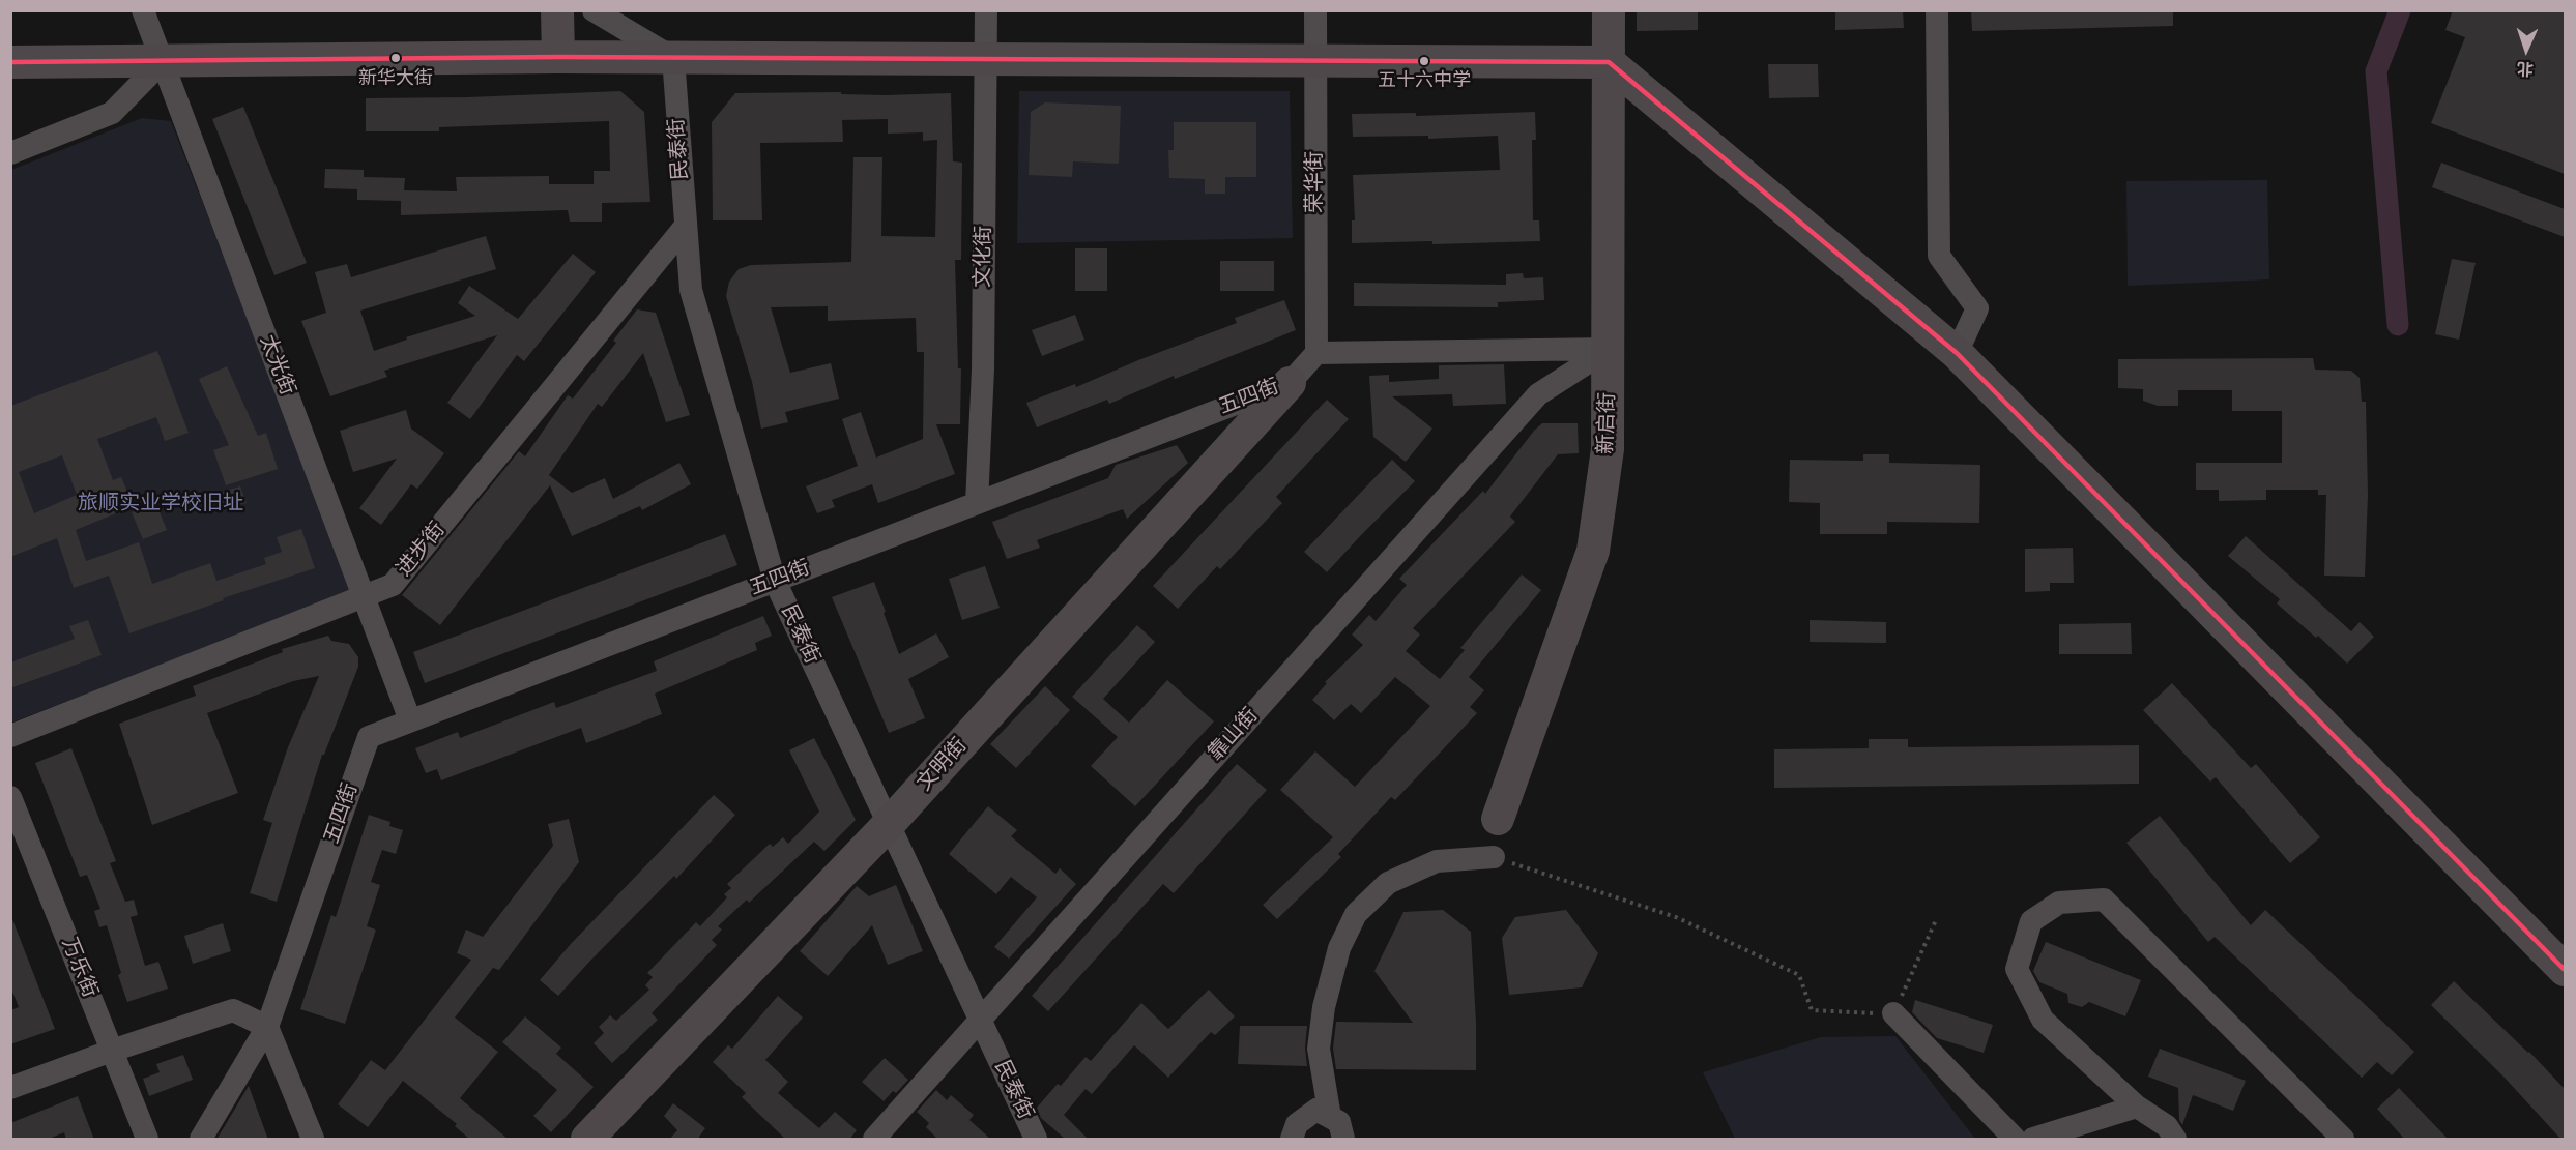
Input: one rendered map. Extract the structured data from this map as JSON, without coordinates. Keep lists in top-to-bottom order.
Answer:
{
  "streets": {
    "street": [
      "民泰街",
      "荣华街",
      "文化街",
      "太光街",
      "五四街",
      "新启街",
      "进步街",
      "靠山街",
      "文明街",
      "万乐街"
    ]
  },
  "crossings": [
    ["民泰街", "五四街"],
    ["民泰街", "进步街"],
    ["民泰街", "靠山街"],
    ["民泰街", "文明街"],
    ["荣华街", "五四街"],
    ["文化街", "五四街"],
    ["太光街", "五四街"],
    ["太光街", "进步街"],
    ["五四街", "文明街"],
    ["新启街", "靠山街"]
  ],
  "parks": ["旅顺实业学校旧址"],
  "places": ["新华大街", "五十六中学"],
  "north": "bottom"
}
